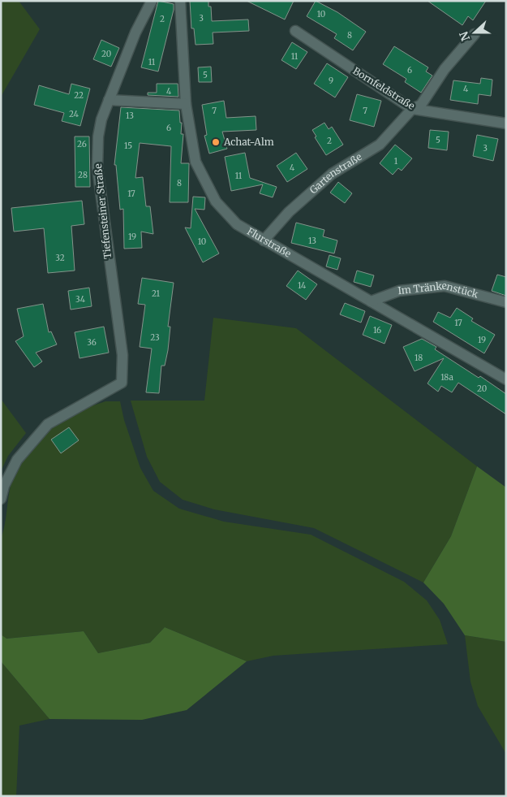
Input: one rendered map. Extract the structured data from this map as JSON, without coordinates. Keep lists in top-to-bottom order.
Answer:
{
  "streets": {
    "street": [
      "Bornfeldstraße",
      "Gartenstraße",
      "Tiefensteiner Straße",
      "Flurstraße",
      "Im Tränkenstück"
    ]
  },
  "crossings": [
    ["Bornfeldstraße", "Gartenstraße"],
    ["Gartenstraße", "Flurstraße"],
    ["Flurstraße", "Im Tränkenstück"]
  ],
  "places": ["Achat-Alm"],
  "house_numbers": [
    "10",
    "3",
    "2",
    "8",
    "20",
    "11",
    "11",
    "6",
    "5",
    "9",
    "4",
    "4",
    "22",
    "7",
    "7",
    "24",
    "13",
    "6",
    "5",
    "2",
    "26",
    "15",
    "3",
    "1",
    "4",
    "28",
    "11",
    "8",
    "17",
    "19",
    "13",
    "10",
    "32",
    "14",
    "21",
    "34",
    "17",
    "16",
    "23",
    "19",
    "36",
    "18",
    "18a",
    "20"
  ],
  "north": "left"
}
